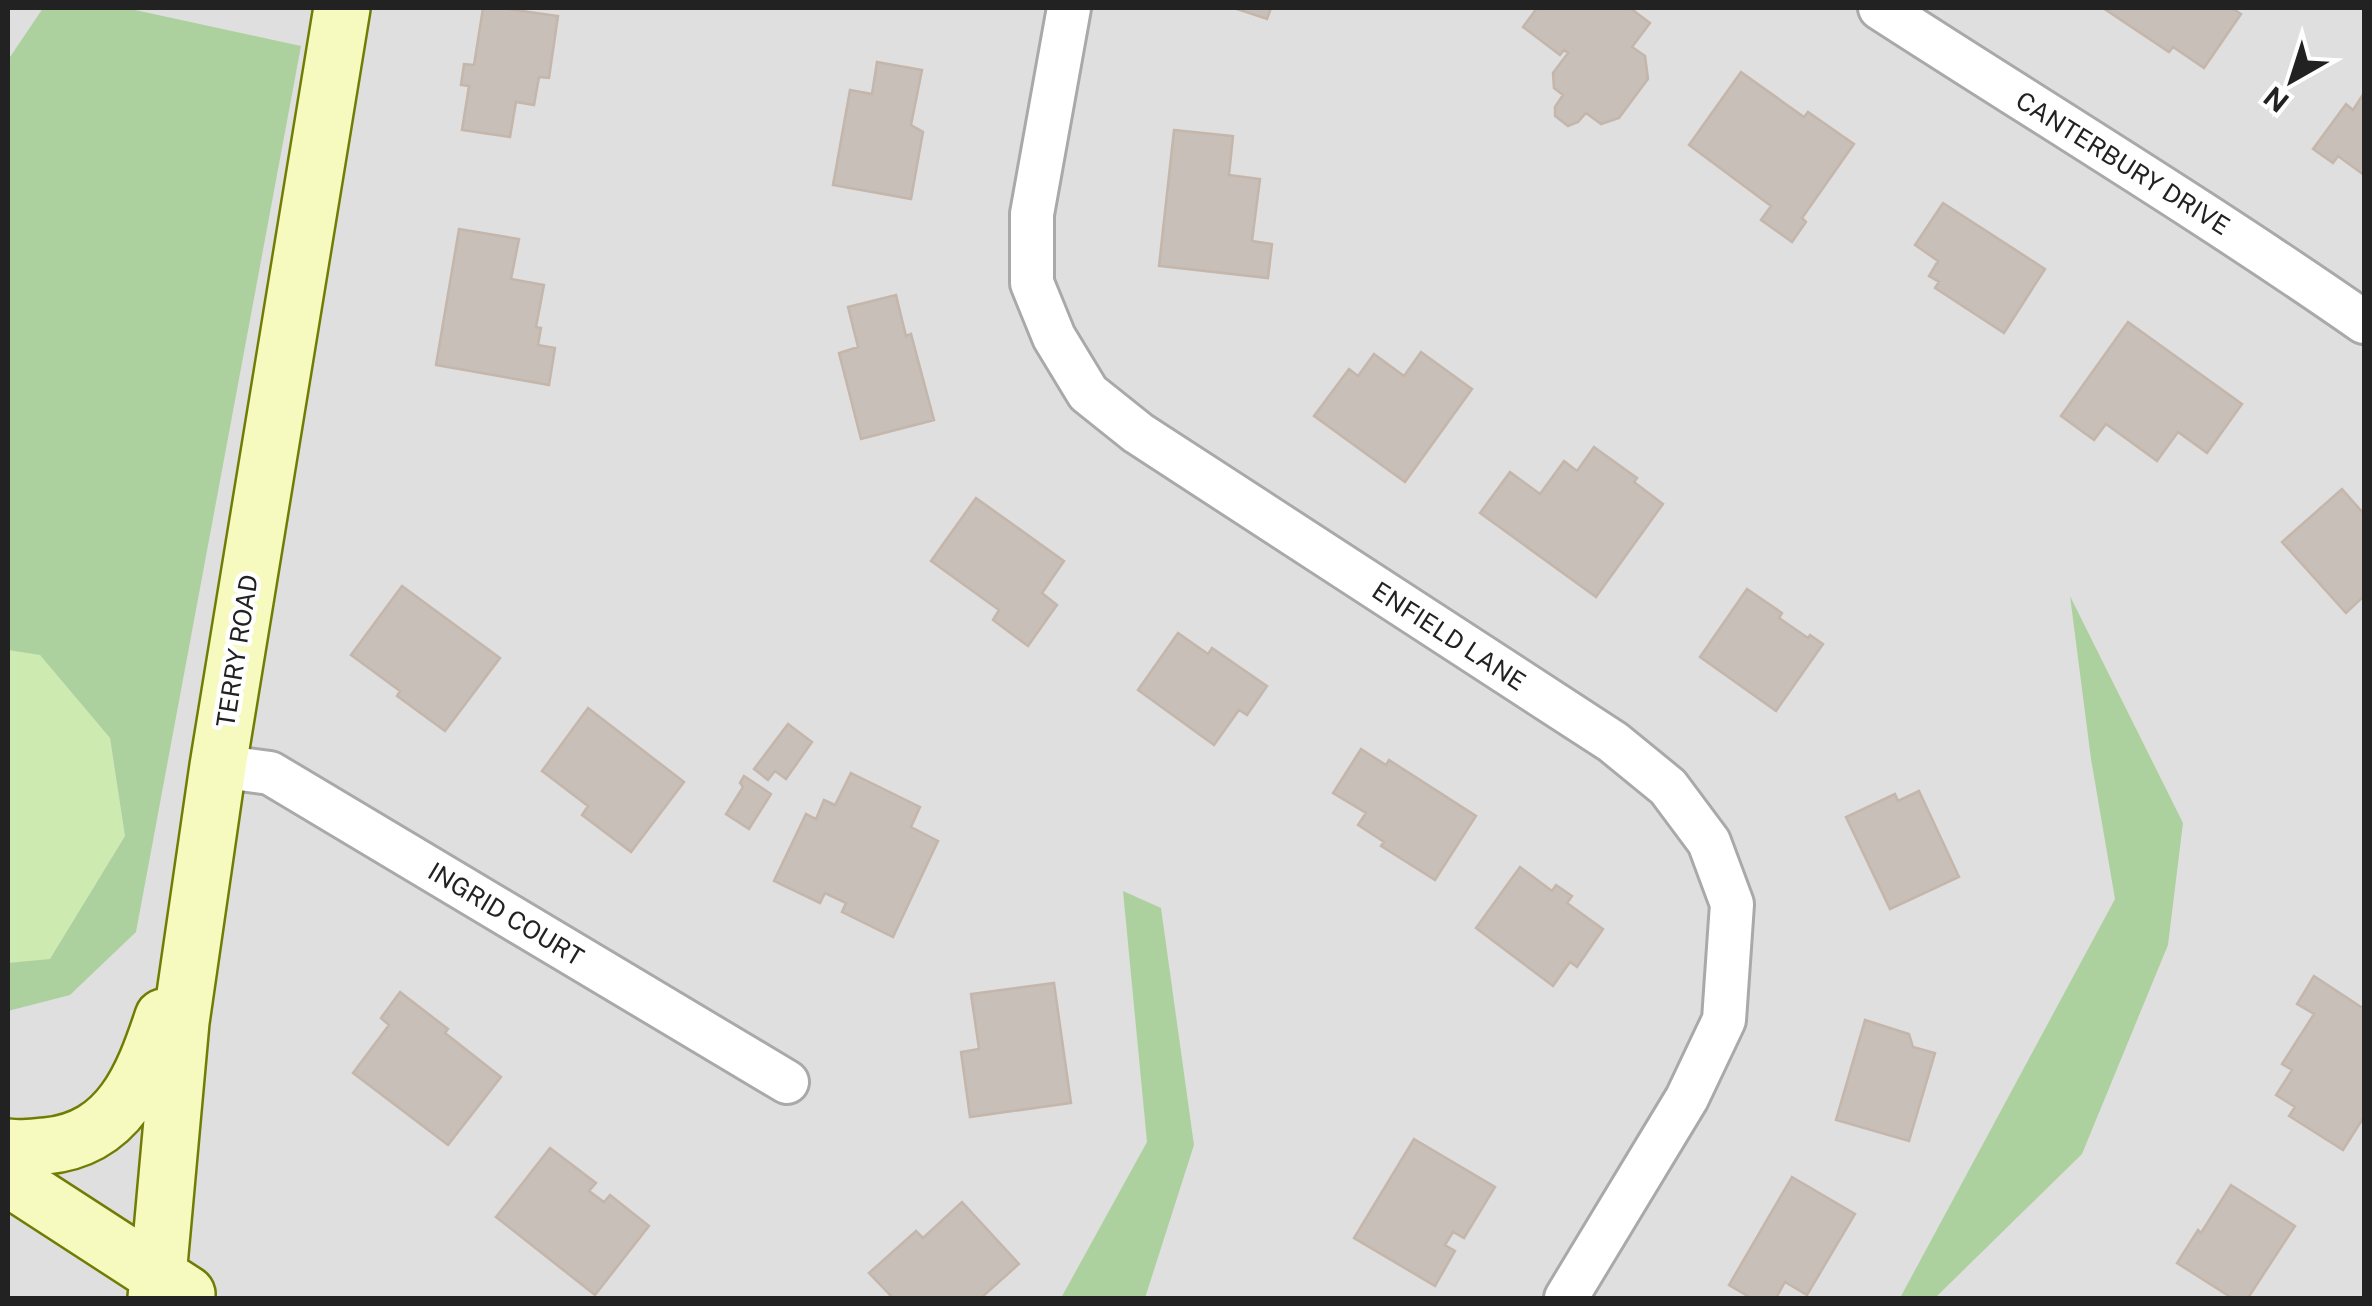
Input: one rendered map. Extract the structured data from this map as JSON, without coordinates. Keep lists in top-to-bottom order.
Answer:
{
  "streets": {
    "street": [
      "CANTERBURY DRIVE",
      "ENFIELD LANE",
      "TERRY ROAD",
      "INGRID COURT"
    ]
  },
  "crossings": [
    ["TERRY ROAD", "INGRID COURT"]
  ],
  "north": "bottom left"
}
